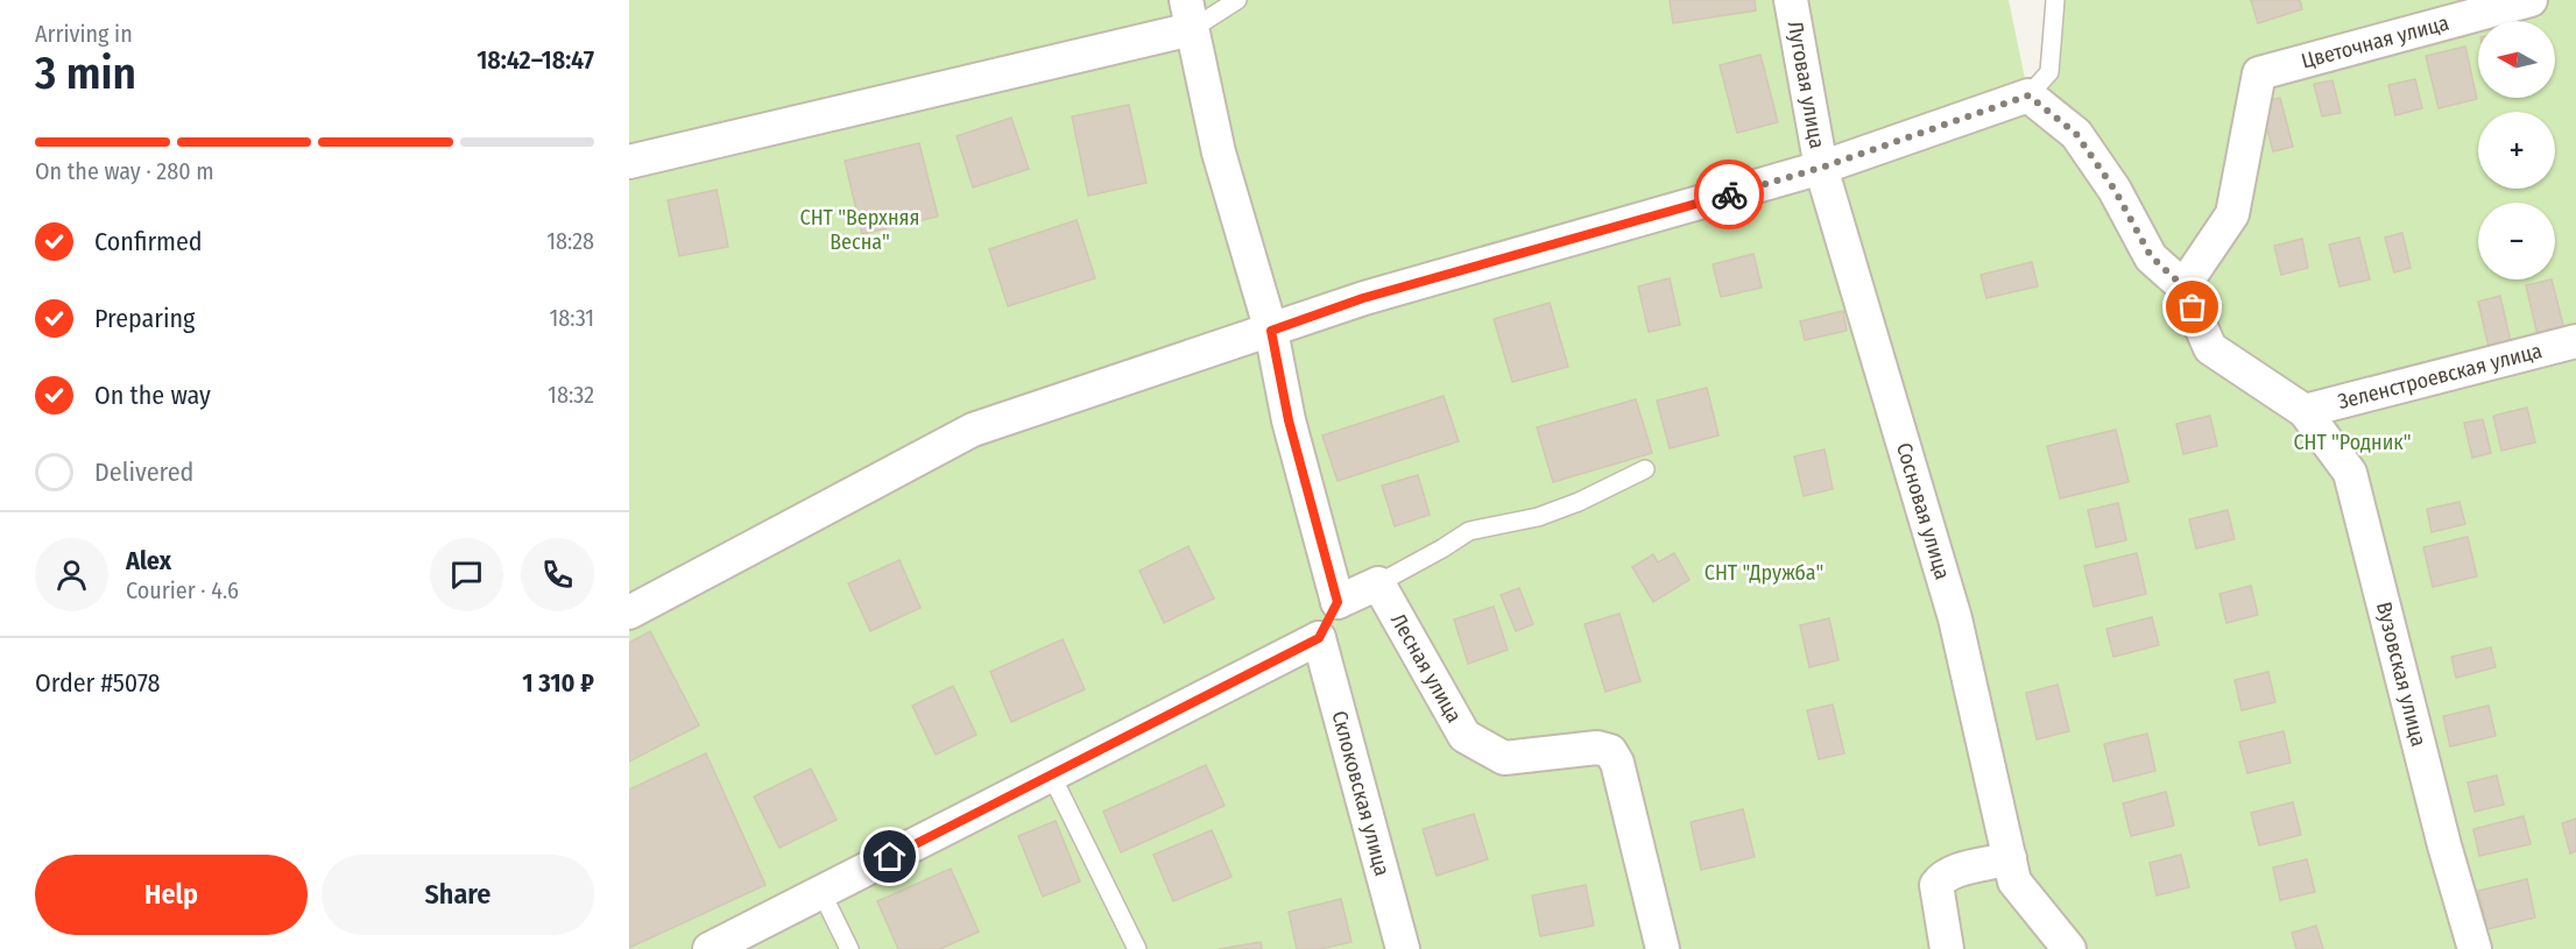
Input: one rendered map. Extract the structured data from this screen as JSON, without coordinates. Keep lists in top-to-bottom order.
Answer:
{
  "streets": {
    "street": [
      "Цветочная улица",
      "Луговая улица",
      "Зеленстроевская улица",
      "Сосновая улица",
      "Лесная улица",
      "Вузовская улица",
      "Склоковская улица"
    ]
  },
  "crossings": [
    ["Луговая улица", "Сосновая улица"],
    ["Зеленстроевская улица", "Вузовская улица"]
  ],
  "parks": ["СНТ \"Верхняя Весна\"", "СНТ \"Родник\"", "СНТ \"Дружба\""],
  "north": "left",
  "page": {
    "heading": ["3 min", "Arriving in", "18:42–18:47"],
    "panel": [
      "Alex",
      "Courier · 4.6",
      "Order #5078",
      "1 310 ₽"
    ],
    "map_buttons": ["+", "−"],
    "bar": "On the way · 280 m",
    "list": [
      ["Confirmed", "18:28"],
      ["Preparing", "18:31"],
      ["On the way", "18:32"],
      "Delivered"
    ],
    "buttons": ["Help", "Share"]
  }
}
